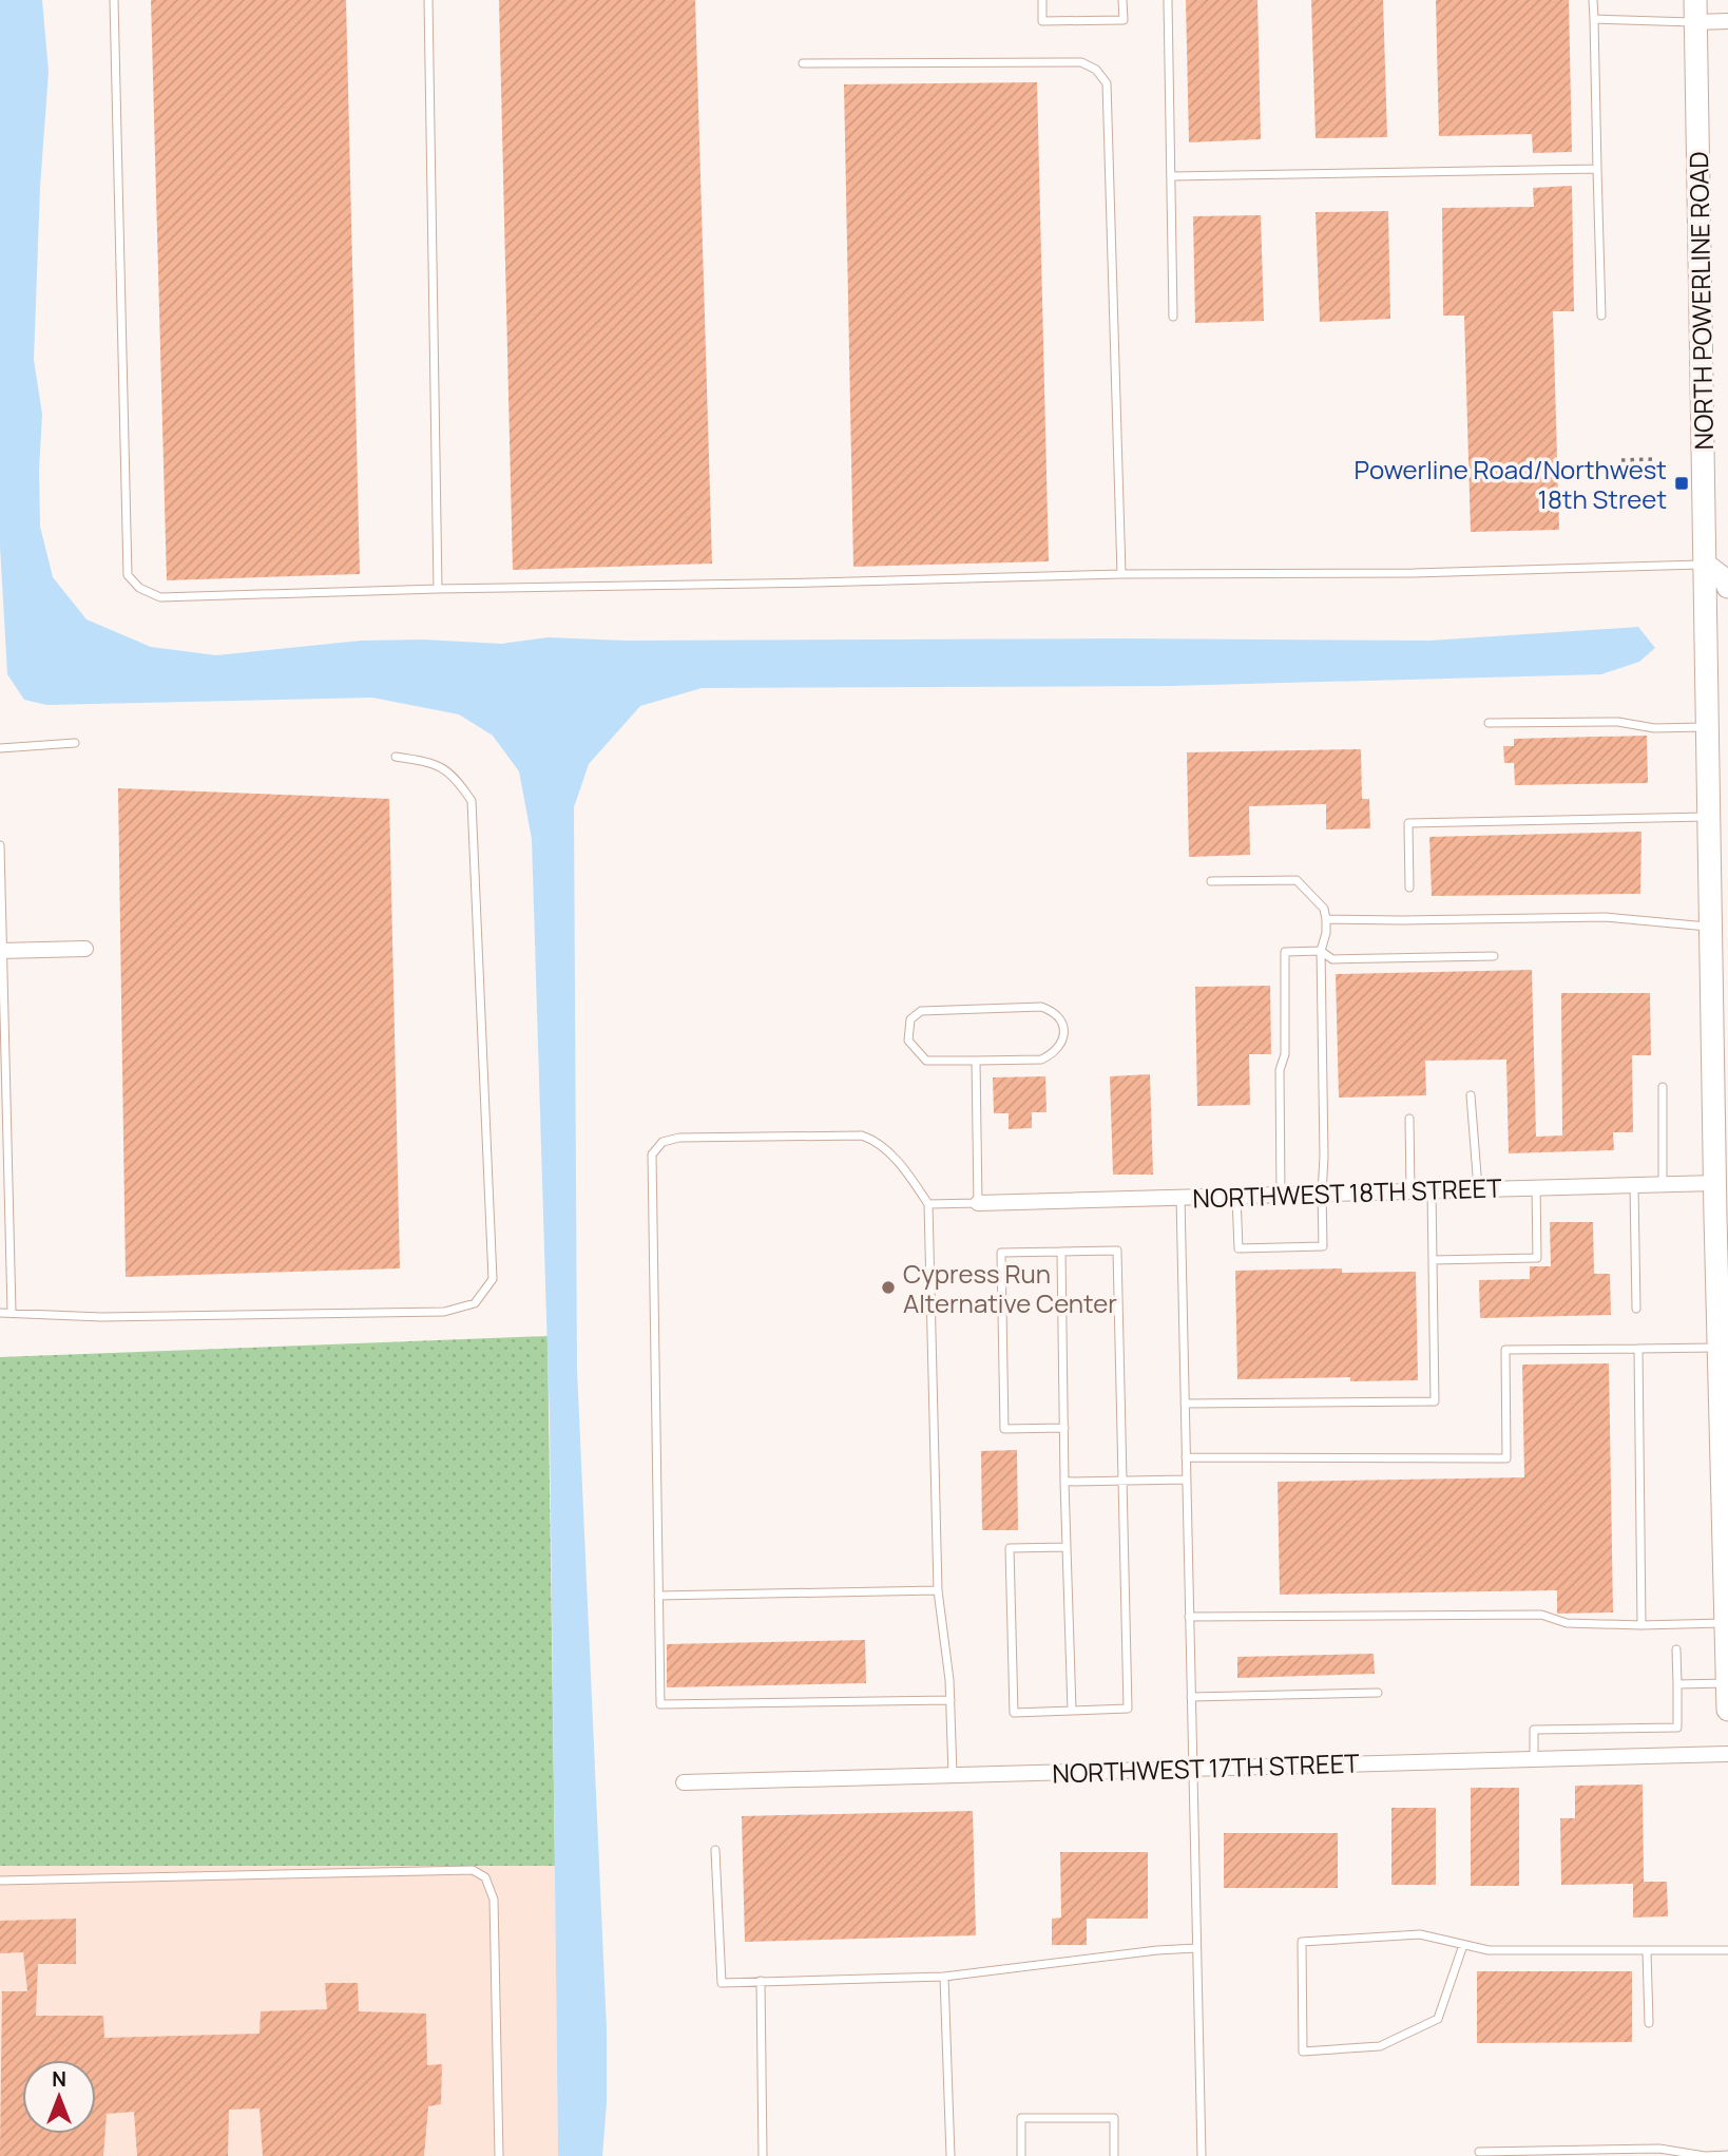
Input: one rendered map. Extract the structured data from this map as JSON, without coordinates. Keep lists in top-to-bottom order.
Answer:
{
  "streets": {
    "main road": ["NORTH POWERLINE ROAD"],
    "street": ["NORTHWEST 18TH STREET", "NORTHWEST 17TH STREET"]
  },
  "crossings": [
    ["NORTH POWERLINE ROAD", "NORTHWEST 18TH STREET"]
  ],
  "places": {
    "transit": ["Powerline Road/Northwest 18th Street"],
    "other": ["Cypress Run Alternative Center"]
  },
  "north": "top"
}
